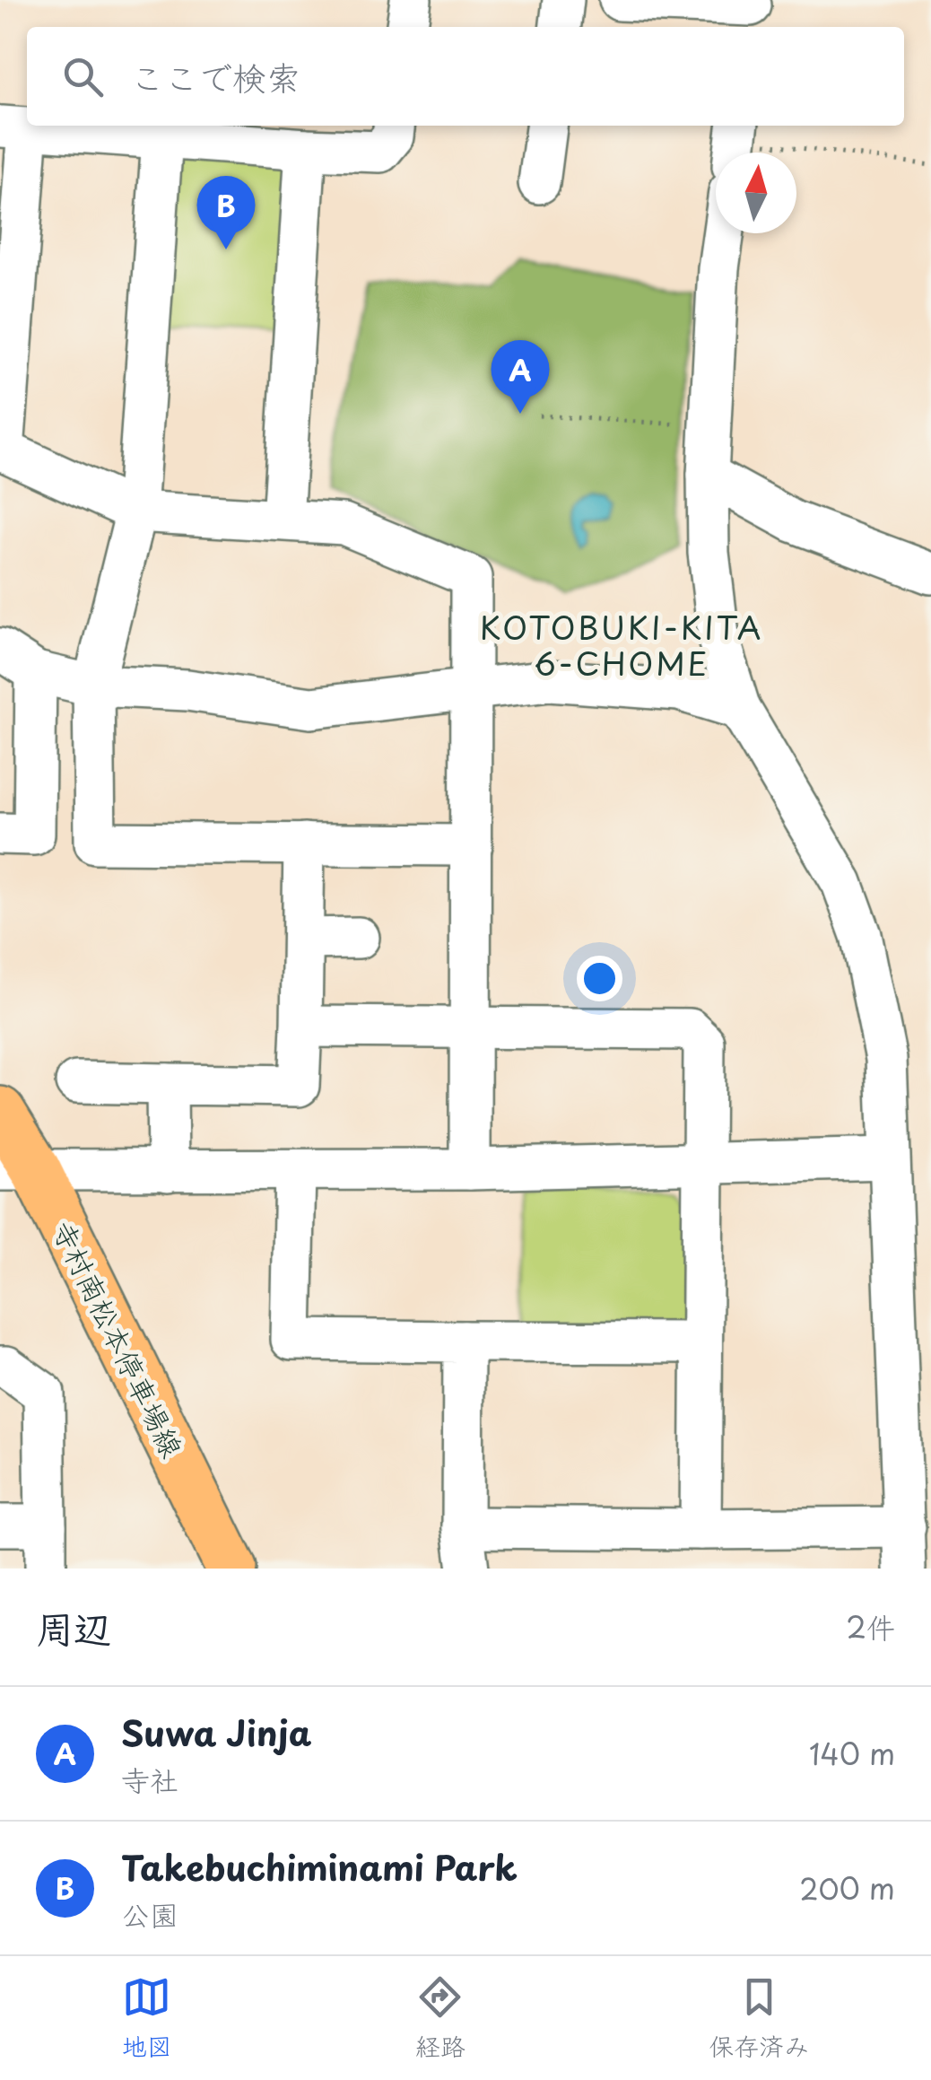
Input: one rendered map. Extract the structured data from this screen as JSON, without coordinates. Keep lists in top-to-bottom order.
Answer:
{
  "streets": {
    "main road": ["寺村南松本停車場線"]
  },
  "districts": ["KOTOBUKI-KITA 6-CHOME"],
  "north": "top",
  "page": {
    "search": "ここで検索",
    "pins": ["B", "A"],
    "heading": ["周辺", "2件"],
    "list": [
      {
        "mark": "A",
        "name": "Suwa Jinja",
        "note": "寺社",
        "value": "140 m"
      },
      {
        "mark": "B",
        "name": "Takebuchiminami Park",
        "note": "公園",
        "value": "200 m"
      }
    ],
    "nav": ["地図", "経路", "保存済み"]
  }
}
